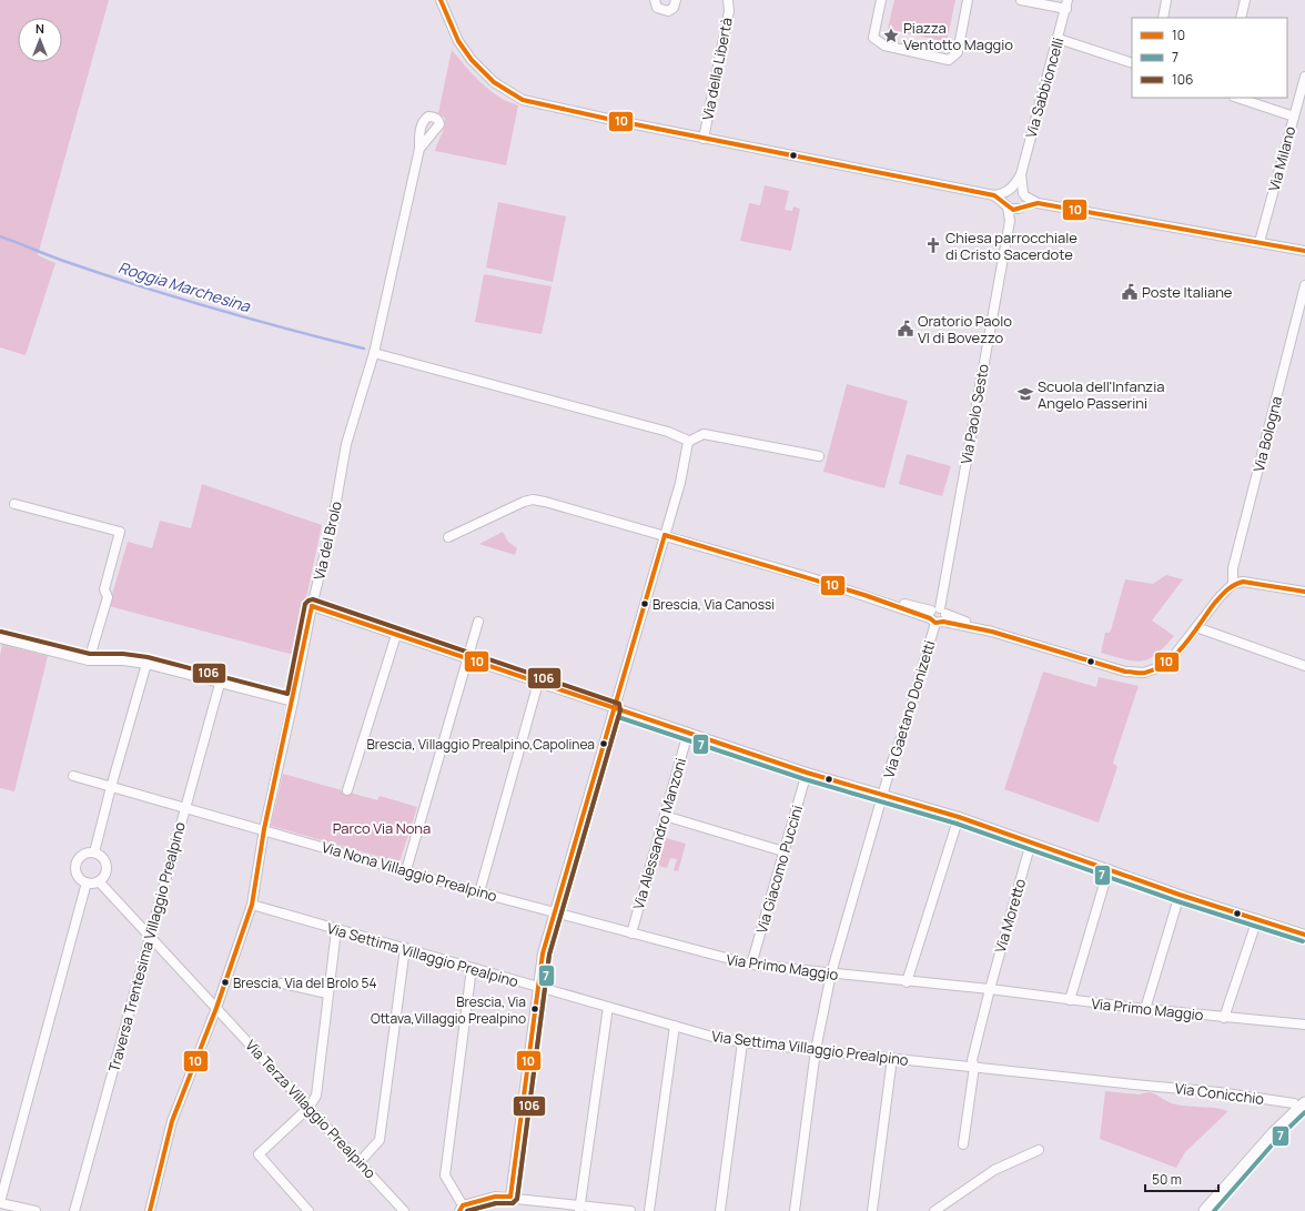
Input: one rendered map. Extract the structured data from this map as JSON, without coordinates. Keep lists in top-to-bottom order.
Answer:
{
  "streets": {
    "main road": ["Via Conicchio"],
    "street": [
      "Via della Libertà",
      "Via Sabbioncelli",
      "Via Milano",
      "Via Paolo Sesto",
      "Via Bologna",
      "Via del Brolo",
      "Via Gaetano Donizetti",
      "Via Alessandro Manzoni",
      "Via Giacomo Puccini",
      "Via Nona Villaggio Prealpino",
      "Via Moretto",
      "Traversa Trentesima Villaggio Prealpino",
      "Via Settima Villaggio Prealpino",
      "Via Primo Maggio",
      "Via Terza Villaggio Prealpino"
    ]
  },
  "crossings": [
    ["Via Sabbioncelli", "Via Paolo Sesto"],
    ["Via Paolo Sesto", "Via Gaetano Donizetti"],
    ["Via del Brolo", "Via Nona Villaggio Prealpino"],
    ["Via del Brolo", "Via Settima Villaggio Prealpino"],
    ["Via del Brolo", "Via Terza Villaggio Prealpino"],
    ["Via Gaetano Donizetti", "Via Settima Villaggio Prealpino"],
    ["Via Gaetano Donizetti", "Via Primo Maggio"],
    ["Via Alessandro Manzoni", "Via Primo Maggio"],
    ["Via Giacomo Puccini", "Via Primo Maggio"],
    ["Via Nona Villaggio Prealpino", "Traversa Trentesima Villaggio Prealpino"],
    ["Via Nona Villaggio Prealpino", "Via Primo Maggio"],
    ["Via Moretto", "Via Primo Maggio"],
    ["Traversa Trentesima Villaggio Prealpino", "Via Terza Villaggio Prealpino"],
    ["Via Settima Villaggio Prealpino", "Via Conicchio"]
  ],
  "water": ["Roggia Marchesina"],
  "parks": ["Parco Via Nona"],
  "places": {
    "place": ["Piazza Ventotto Maggio"],
    "church": ["Chiesa parrocchiale di Cristo Sacerdote"],
    "public building": ["Poste Italiane", "Oratorio Paolo VI di Bovezzo"],
    "school or university": ["Scuola dell'Infanzia Angelo Passerini"],
    "other": [
      "Brescia, Via Canossi",
      "Brescia, Villaggio Prealpino,Capolinea",
      "Brescia, Via del Brolo 54",
      "Brescia, Via Ottava,Villaggio Prealpino"
    ]
  },
  "lines": ["transit line 10", "transit line 106", "transit line 7"],
  "legend": ["10", "7", "106"],
  "scale_bar": "50 m",
  "north": "top"
}
